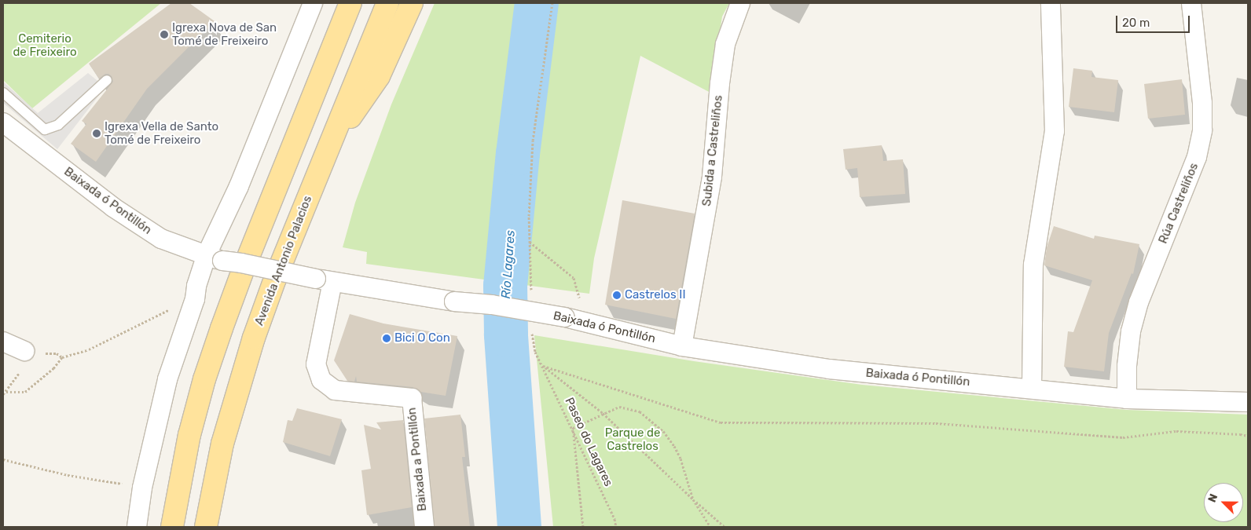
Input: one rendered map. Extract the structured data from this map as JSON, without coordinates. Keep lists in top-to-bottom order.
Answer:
{
  "streets": {
    "main road": ["Avenida Antonio Palacios"],
    "street": [
      "Subida a Castreliños",
      "Baixada ó Pontillón",
      "Rúa Castreliños",
      "Baixada a Pontillón"
    ],
    "path": ["Paseo do Lagares"]
  },
  "crossings": [
    ["Subida a Castreliños", "Baixada ó Pontillón"],
    ["Baixada ó Pontillón", "Rúa Castreliños"],
    ["Baixada ó Pontillón", "Baixada a Pontillón"]
  ],
  "water": ["Río Lagares"],
  "parks": ["Cemiterio de Freixeiro", "Parque de Castrelos"],
  "places": [
    "Igrexa Nova de San Tomé de Freixeiro",
    "Igrexa Vella de Santo Tomé de Freixeiro",
    "Castrelos II",
    "Bici O Con"
  ],
  "scale_bar": "20 m",
  "north": "top left"
}
